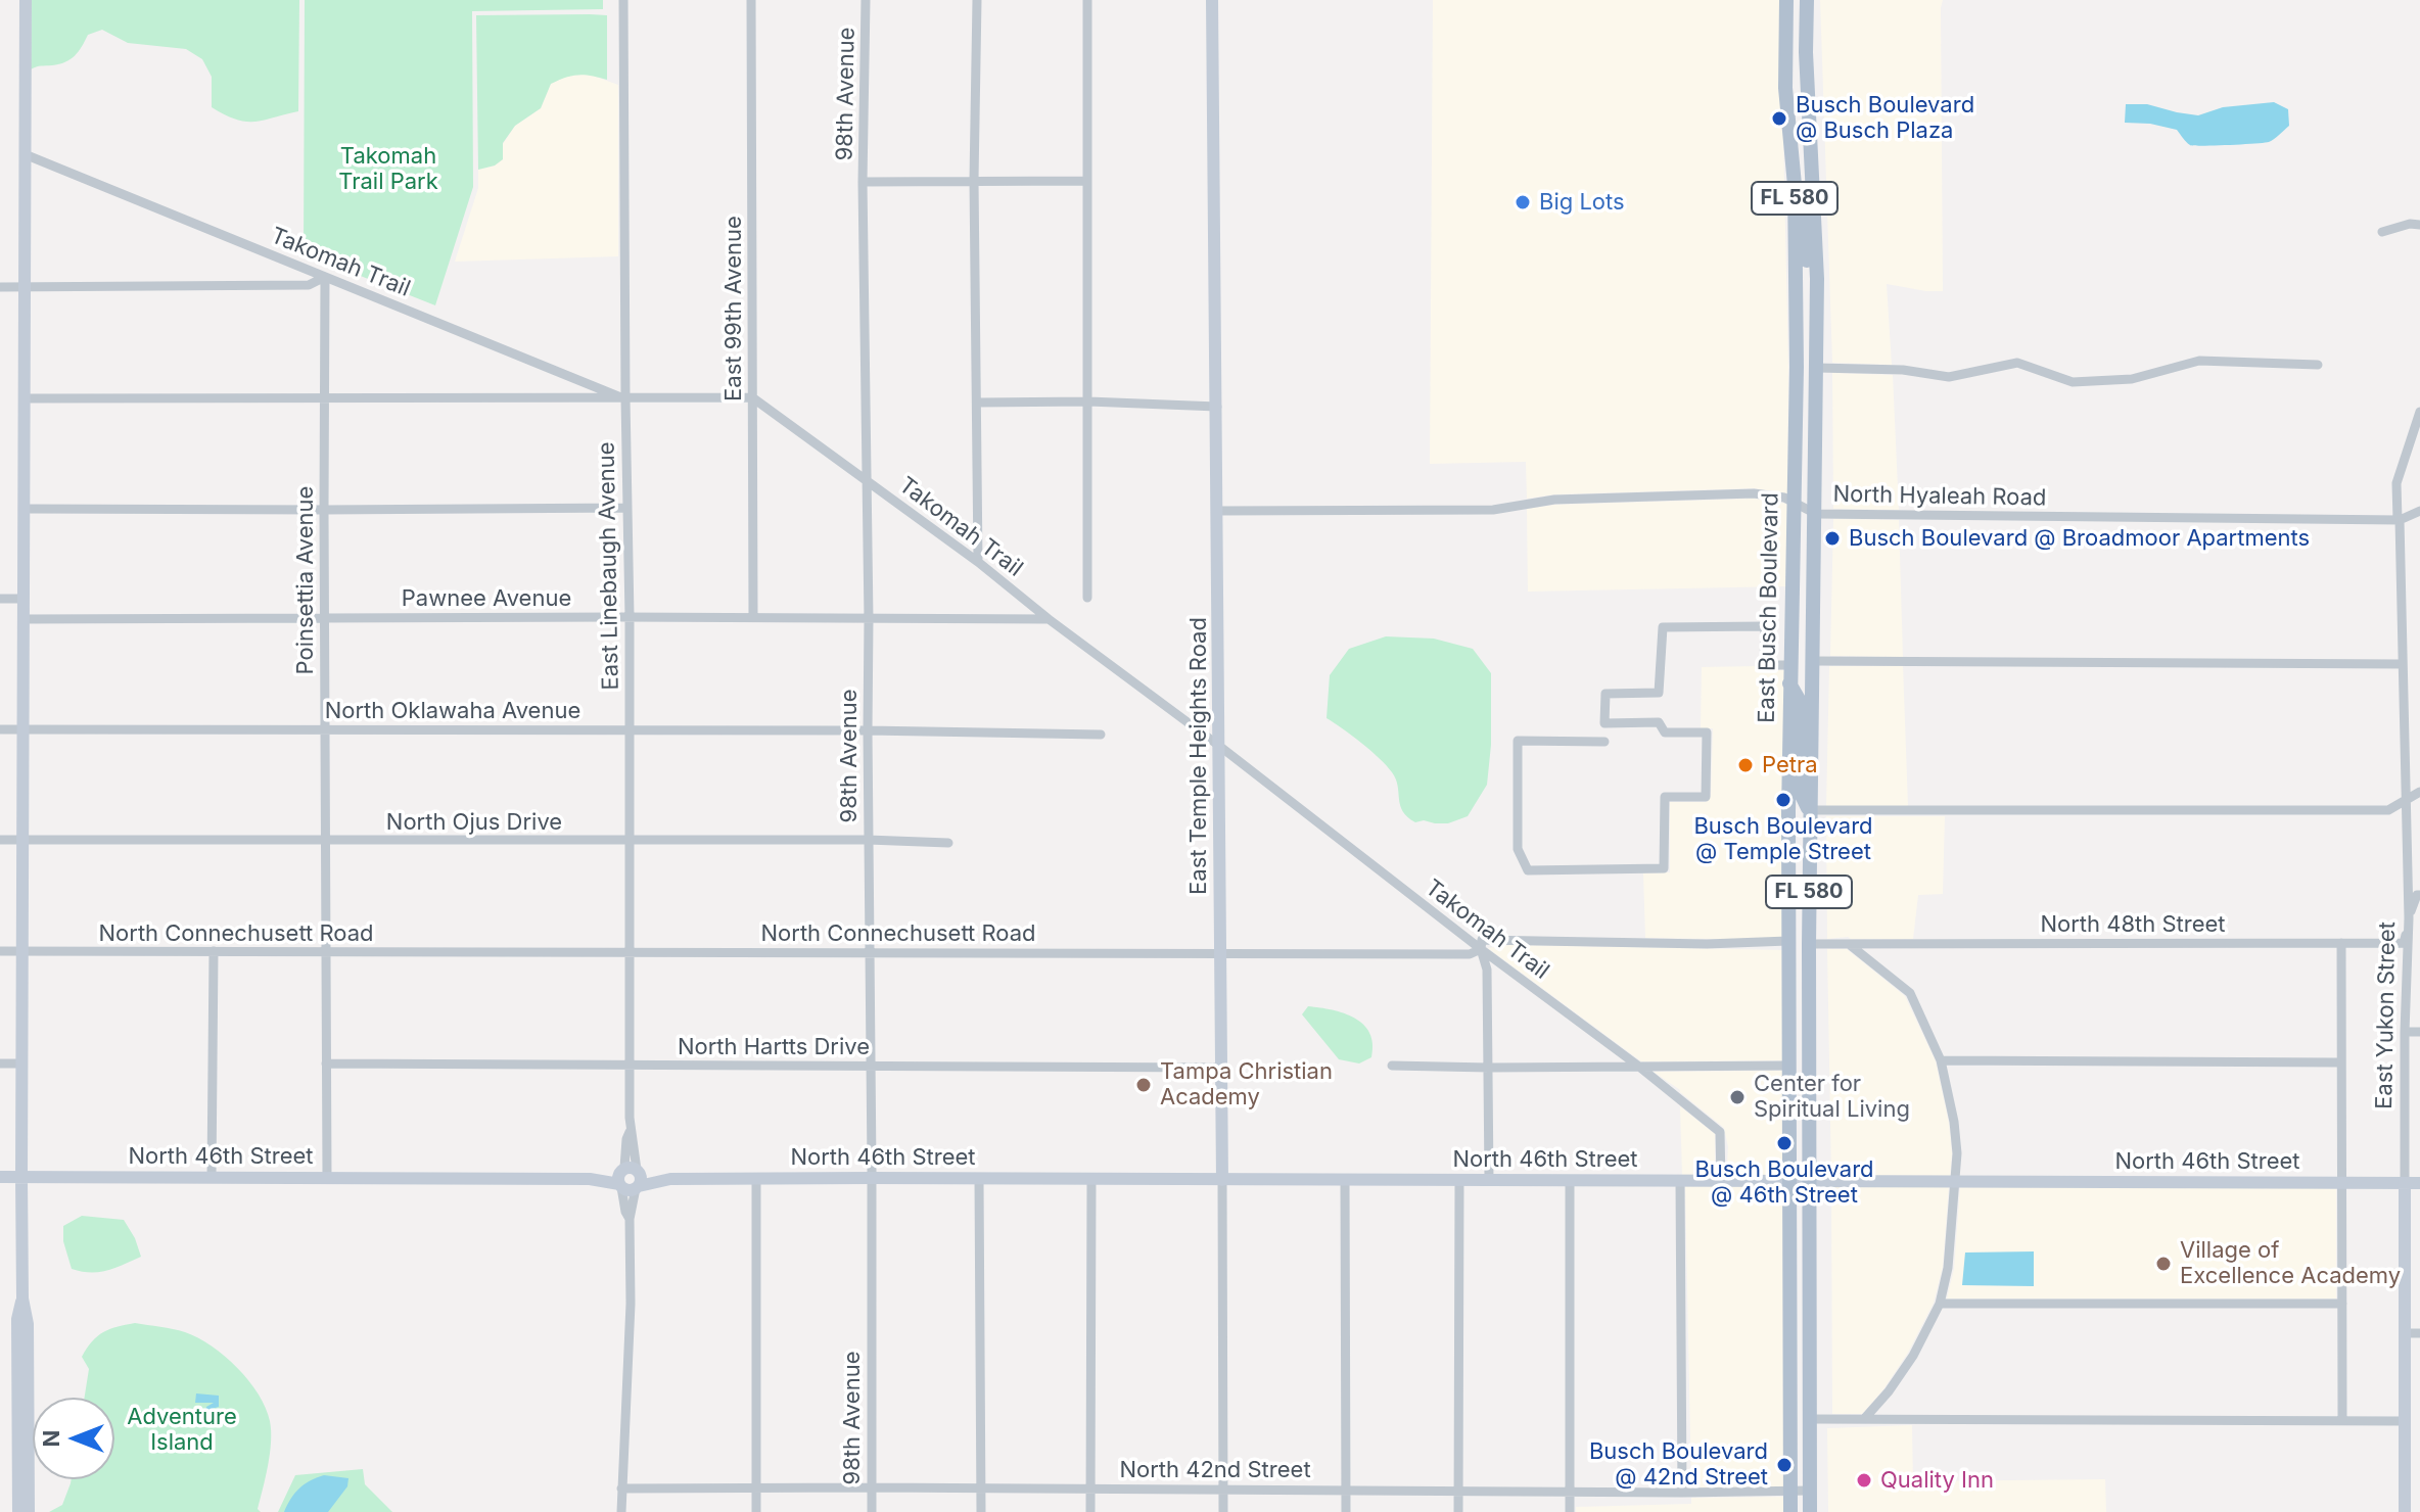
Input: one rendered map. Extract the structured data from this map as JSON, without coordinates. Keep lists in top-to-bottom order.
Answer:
{
  "streets": {
    "main road": ["FL 580", "East Busch Boulevard"],
    "street": [
      "98th Avenue",
      "Takomah Trail",
      "East 99th Avenue",
      "North Hyaleah Road",
      "East Linebaugh Avenue",
      "Poinsettia Avenue",
      "Pawnee Avenue",
      "North Oklawaha Avenue",
      "East Temple Heights Road",
      "North Ojus Drive",
      "North 48th Street",
      "North Connechusett Road",
      "East Yukon Street",
      "North Hartts Drive",
      "North 46th Street",
      "North 42nd Street"
    ]
  },
  "crossings": [
    ["98th Avenue", "Takomah Trail"],
    ["98th Avenue", "Pawnee Avenue"],
    ["98th Avenue", "North Oklawaha Avenue"],
    ["98th Avenue", "North Ojus Drive"],
    ["98th Avenue", "North Connechusett Road"],
    ["98th Avenue", "North Hartts Drive"],
    ["98th Avenue", "North 46th Street"],
    ["98th Avenue", "North 42nd Street"],
    ["Takomah Trail", "East 99th Avenue"],
    ["Takomah Trail", "East Linebaugh Avenue"],
    ["Takomah Trail", "Poinsettia Avenue"],
    ["Takomah Trail", "Pawnee Avenue"],
    ["Takomah Trail", "East Temple Heights Road"],
    ["Takomah Trail", "North Connechusett Road"],
    ["Takomah Trail", "North 46th Street"],
    ["East 99th Avenue", "Pawnee Avenue"],
    ["North Hyaleah Road", "East Busch Boulevard"],
    ["North Hyaleah Road", "East Temple Heights Road"],
    ["North Hyaleah Road", "East Yukon Street"],
    ["East Linebaugh Avenue", "Pawnee Avenue"],
    ["East Linebaugh Avenue", "North Oklawaha Avenue"],
    ["East Linebaugh Avenue", "North Ojus Drive"],
    ["East Linebaugh Avenue", "North Connechusett Road"],
    ["East Linebaugh Avenue", "North Hartts Drive"],
    ["East Linebaugh Avenue", "North 46th Street"],
    ["East Linebaugh Avenue", "North 42nd Street"],
    ["Poinsettia Avenue", "Pawnee Avenue"],
    ["Poinsettia Avenue", "North Oklawaha Avenue"],
    ["Poinsettia Avenue", "North Ojus Drive"],
    ["Poinsettia Avenue", "North Connechusett Road"],
    ["Poinsettia Avenue", "North Hartts Drive"],
    ["Poinsettia Avenue", "North 46th Street"],
    ["East Busch Boulevard", "North 48th Street"],
    ["East Busch Boulevard", "North Connechusett Road"],
    ["East Busch Boulevard", "North 46th Street"],
    ["East Busch Boulevard", "North 42nd Street"],
    ["East Temple Heights Road", "North Connechusett Road"],
    ["East Temple Heights Road", "North Hartts Drive"],
    ["East Temple Heights Road", "North 46th Street"],
    ["East Temple Heights Road", "North 42nd Street"],
    ["North 48th Street", "East Yukon Street"],
    ["East Yukon Street", "North 46th Street"]
  ],
  "parks": ["Takomah Trail Park", "Adventure Island"],
  "places": [
    "Busch Boulevard @ Busch Plaza",
    "Big Lots",
    "Busch Boulevard @ Broadmoor Apartments",
    "Petra",
    "Busch Boulevard @ Temple Street",
    "Tampa Christian Academy",
    "Center for Spiritual Living",
    "Busch Boulevard @ 46th Street",
    "Village of Excellence Academy",
    "Busch Boulevard @ 42nd Street",
    "Quality Inn"
  ],
  "north": "left"
}
